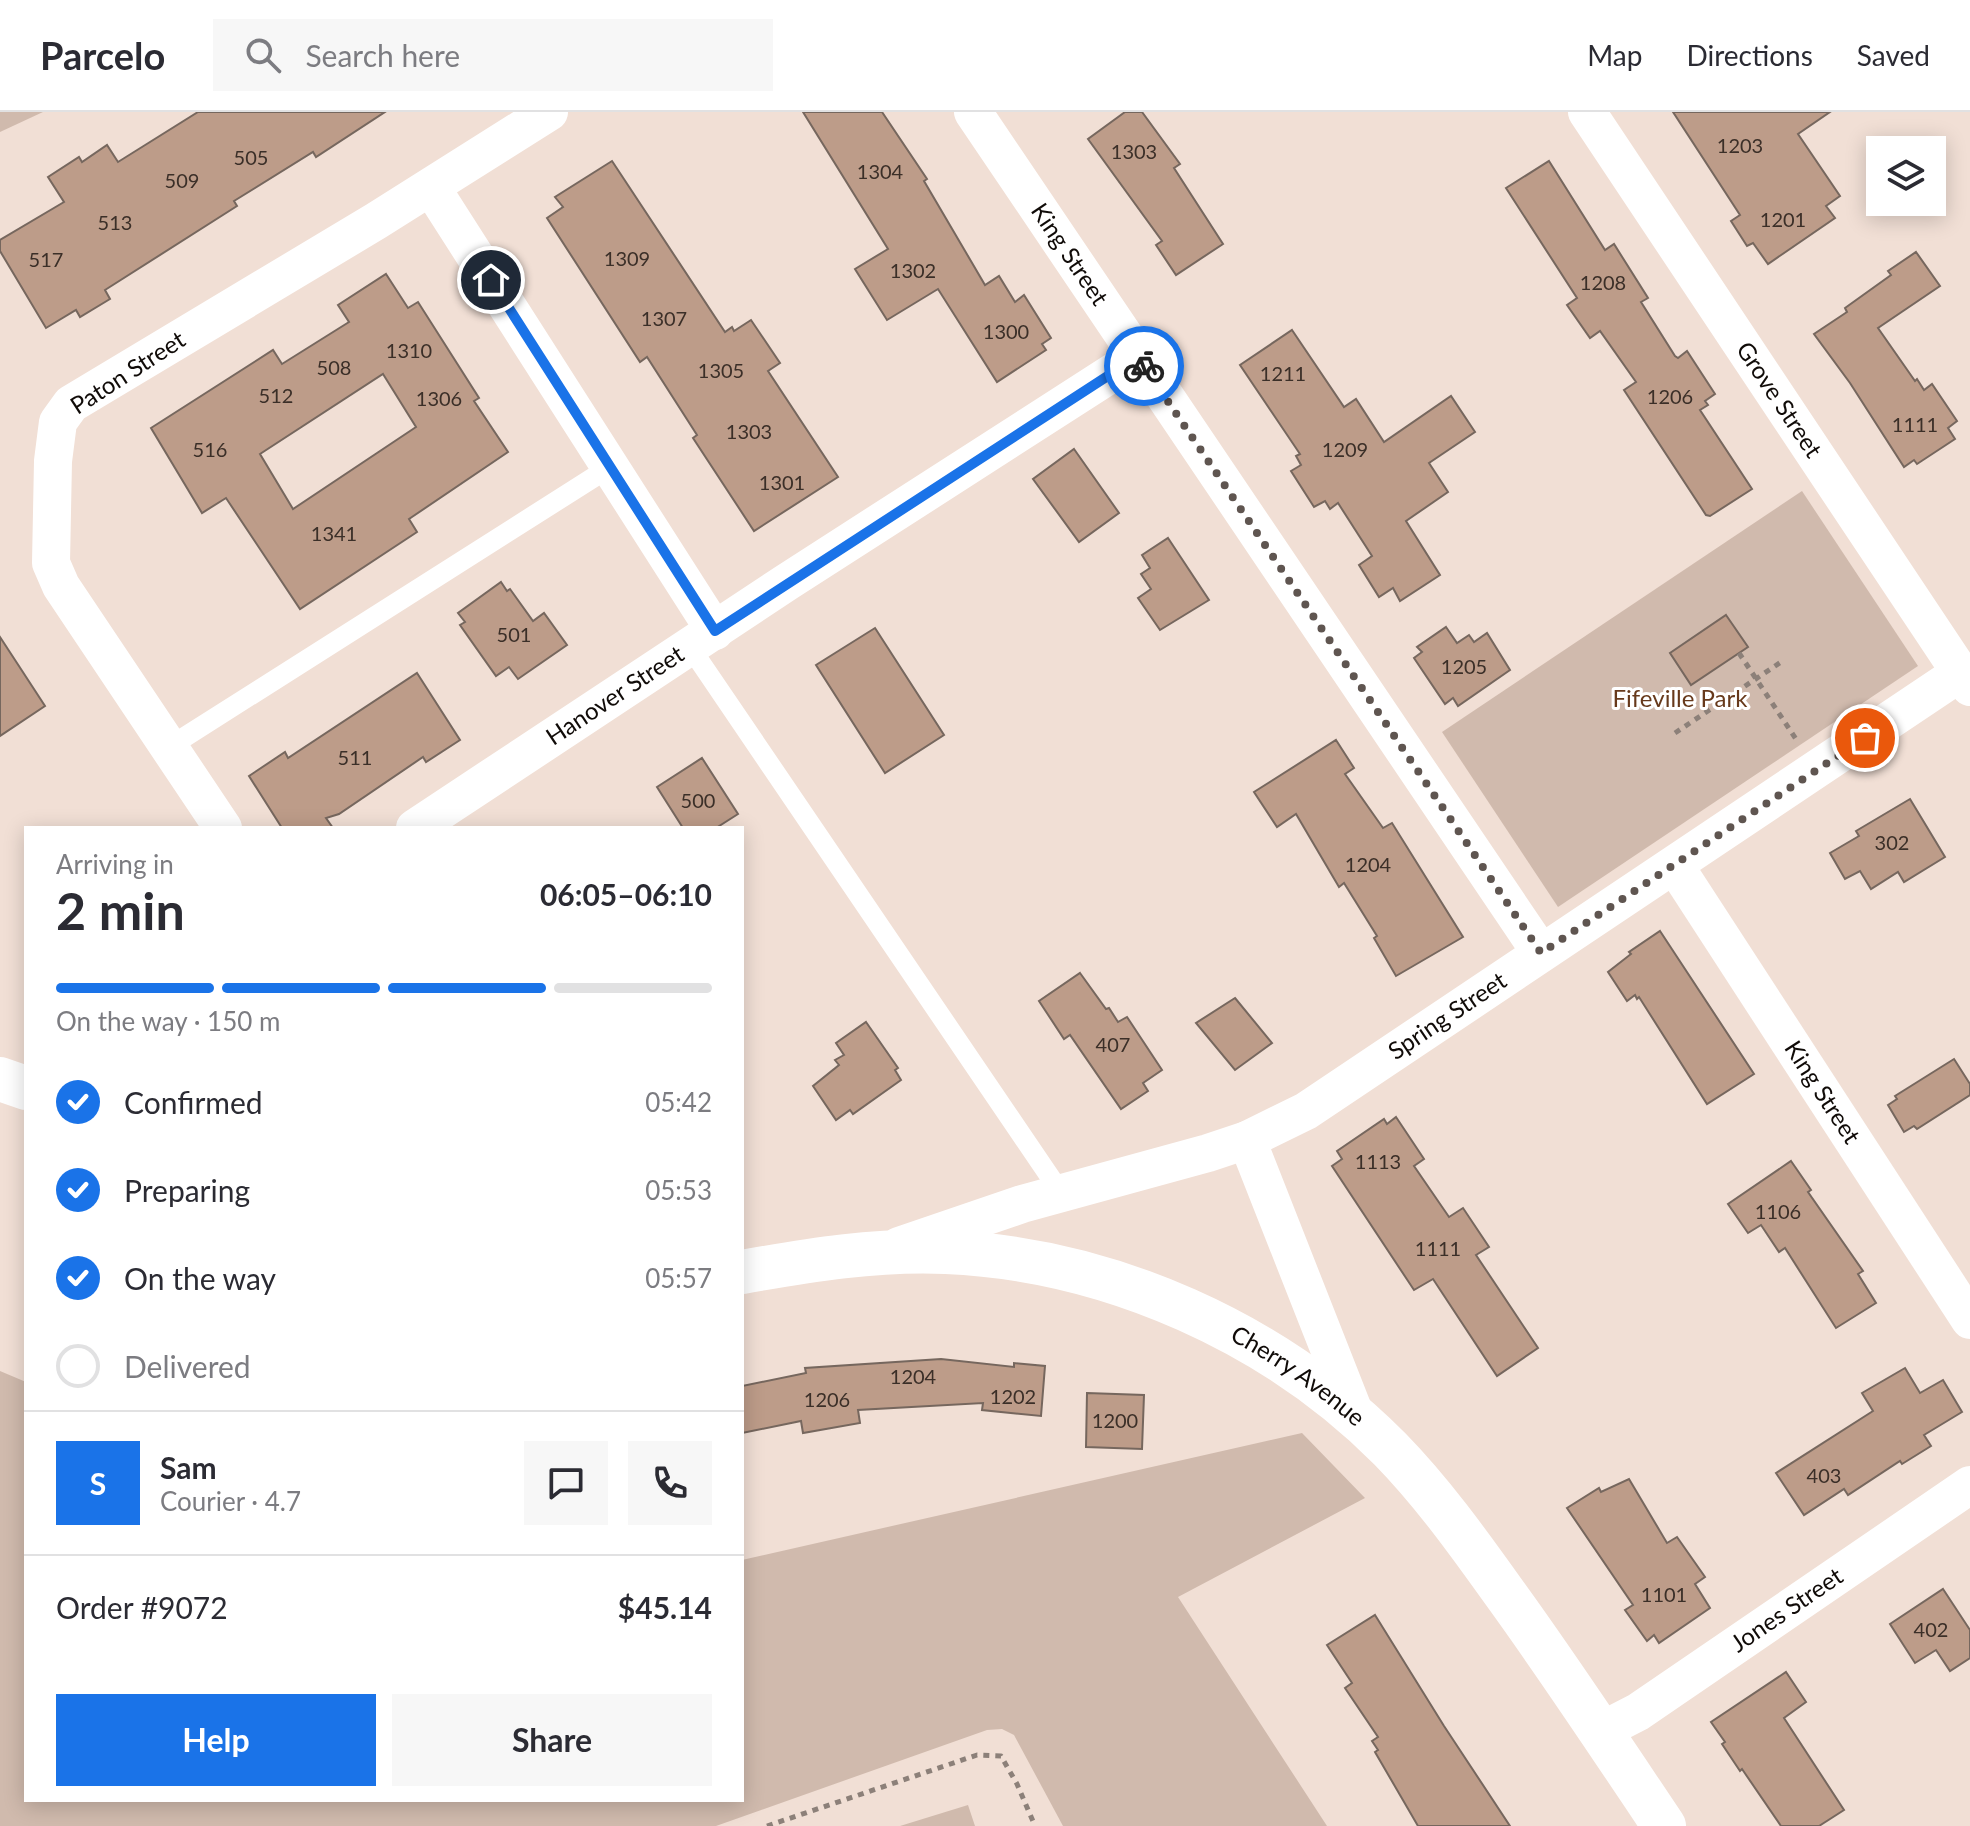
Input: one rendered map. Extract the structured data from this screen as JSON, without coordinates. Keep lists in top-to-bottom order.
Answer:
{
  "streets": {
    "street": [
      "King Street",
      "Paton Street",
      "Grove Street",
      "Hanover Street",
      "Spring Street",
      "Cherry Avenue",
      "Jones Street"
    ]
  },
  "crossings": [
    ["King Street", "Hanover Street"],
    ["King Street", "Spring Street"],
    ["Grove Street", "Spring Street"],
    ["Spring Street", "Cherry Avenue"],
    ["Cherry Avenue", "Jones Street"]
  ],
  "parks": ["Fifeville Park"],
  "house_numbers": [
    "1203",
    "1303",
    "505",
    "1304",
    "509",
    "1201",
    "513",
    "1309",
    "517",
    "1302",
    "1208",
    "1307",
    "1300",
    "1310",
    "508",
    "1305",
    "1211",
    "512",
    "1206",
    "1306",
    "1111",
    "1303",
    "516",
    "1209",
    "1301",
    "1341",
    "501",
    "1205",
    "511",
    "500",
    "302",
    "1204",
    "407",
    "1113",
    "1106",
    "1111",
    "1204",
    "1202",
    "1206",
    "1200",
    "403",
    "1101",
    "402"
  ],
  "page": {
    "header": "Parcelo",
    "search": "Search here",
    "nav": ["Map", "Directions", "Saved"],
    "heading": ["2 min", "Arriving in", "06:05–06:10"],
    "panel": [
      "Sam",
      "Courier · 4.7",
      "Order #9072",
      "$45.14"
    ],
    "bar": "On the way · 150 m",
    "list": [
      ["Confirmed", "05:42"],
      ["Preparing", "05:53"],
      ["On the way", "05:57"],
      "Delivered"
    ],
    "round": "S",
    "buttons": ["Help", "Share"]
  }
}
